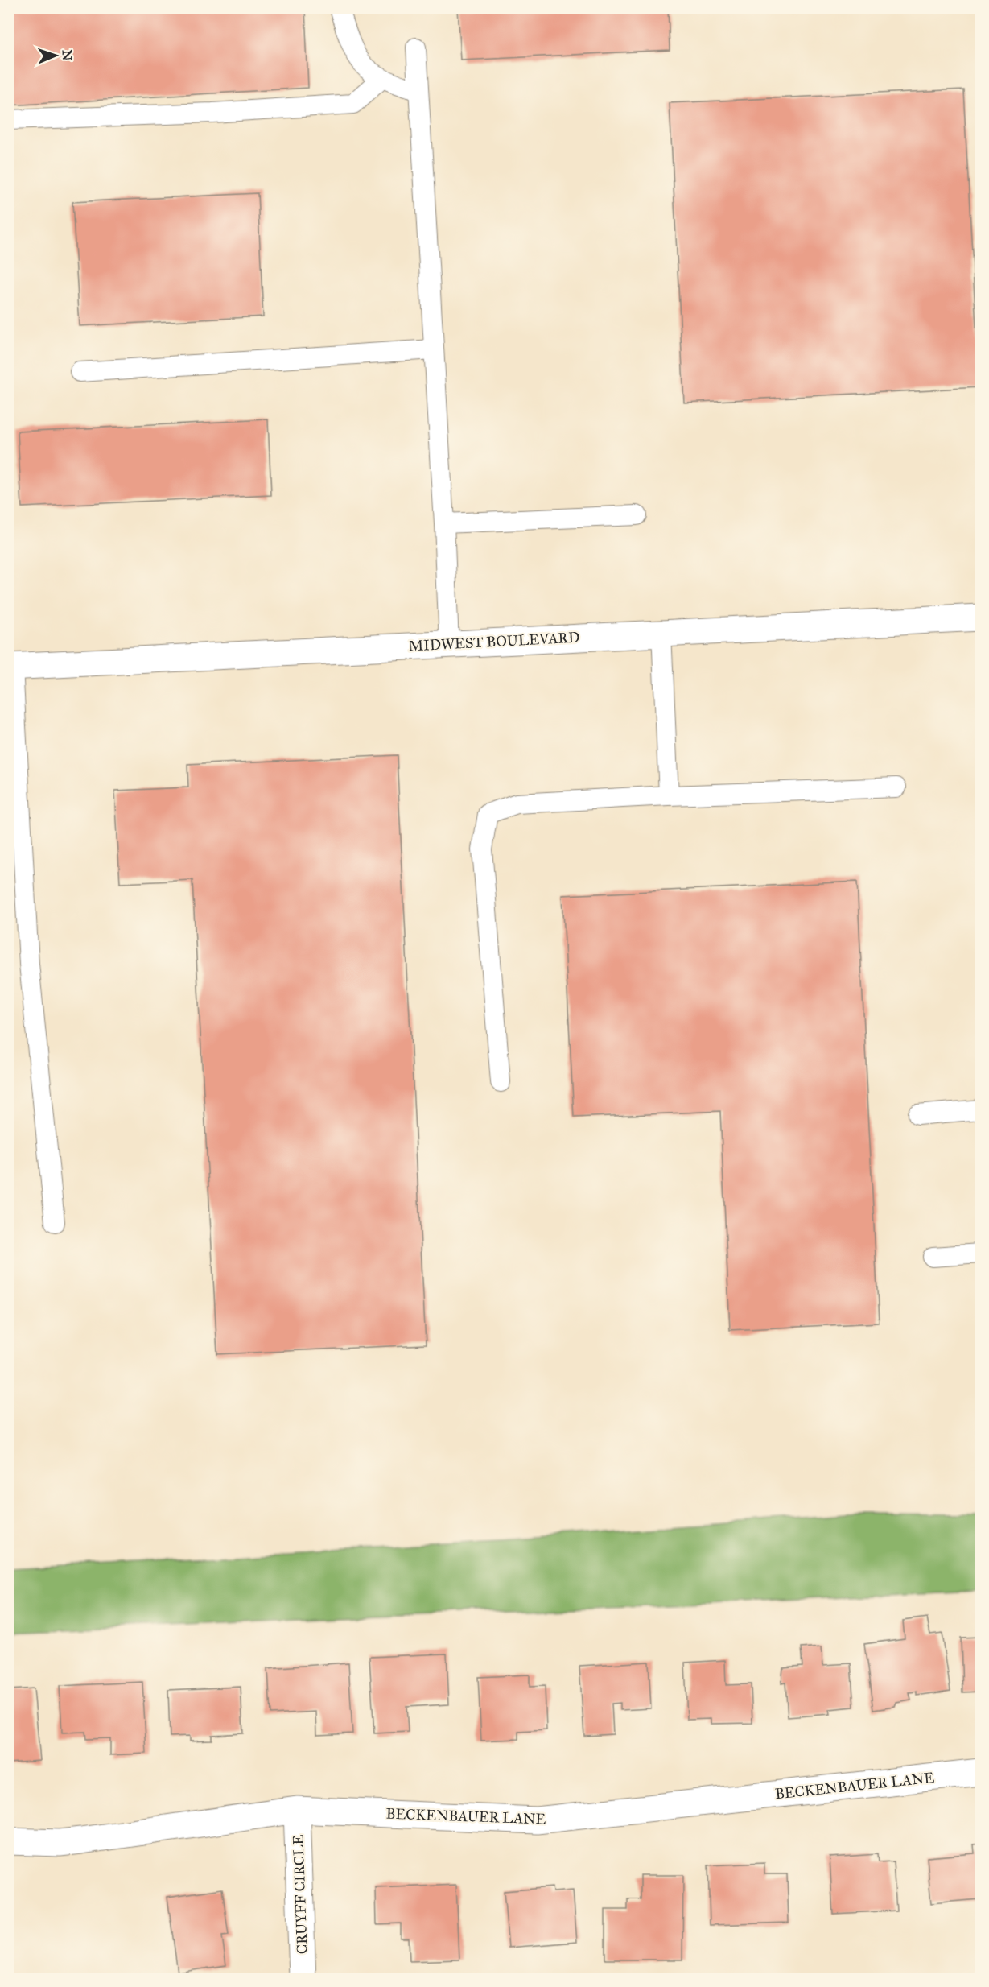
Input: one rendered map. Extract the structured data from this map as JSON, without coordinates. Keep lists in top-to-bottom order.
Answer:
{
  "streets": {
    "street": ["MIDWEST BOULEVARD", "BECKENBAUER LANE", "CRUYFF CIRCLE"]
  },
  "crossings": [
    ["BECKENBAUER LANE", "CRUYFF CIRCLE"]
  ],
  "north": "right"
}
